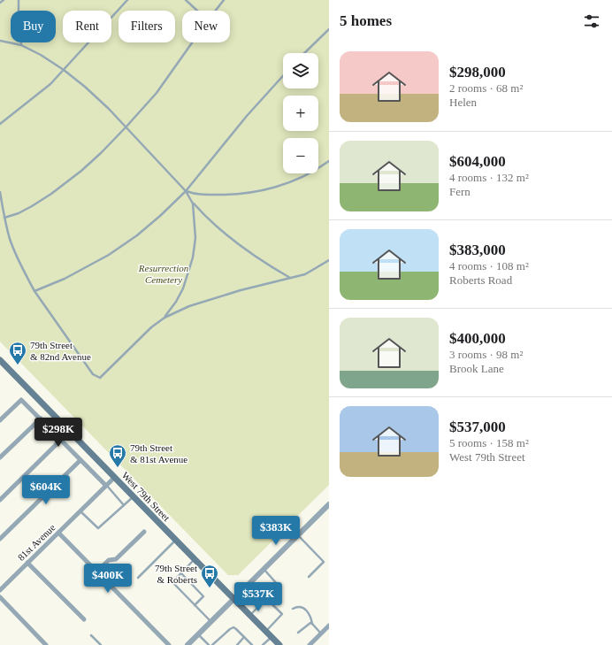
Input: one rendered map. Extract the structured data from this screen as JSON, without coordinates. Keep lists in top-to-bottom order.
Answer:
{
  "streets": {
    "main road": ["West 79th Street"],
    "street": ["81st Avenue"]
  },
  "crossings": [
    ["West 79th Street", "81st Avenue"]
  ],
  "parks": ["Resurrection Cemetery"],
  "places": {
    "bus stop": ["79th Street & 82nd Avenue", "79th Street & 81st Avenue", "79th Street & Roberts"]
  },
  "page": {
    "heading": "5 homes",
    "chip": [
      "Buy",
      "Rent",
      "Filters",
      "New"
    ],
    "list": [
      {
        "name": "$298,000",
        "note": "2 rooms · 68 m² · Helen"
      },
      {
        "name": "$604,000",
        "note": "4 rooms · 132 m² · Fern"
      },
      {
        "name": "$383,000",
        "note": "4 rooms · 108 m² · Roberts Road"
      },
      {
        "name": "$400,000",
        "note": "3 rooms · 98 m² · Brook Lane"
      },
      {
        "name": "$537,000",
        "note": "5 rooms · 158 m² · West 79th Street"
      }
    ],
    "map_buttons": ["+", "−"],
    "price": [
      "$298K",
      "$604K",
      "$383K",
      "$400K",
      "$537K"
    ]
  }
}
